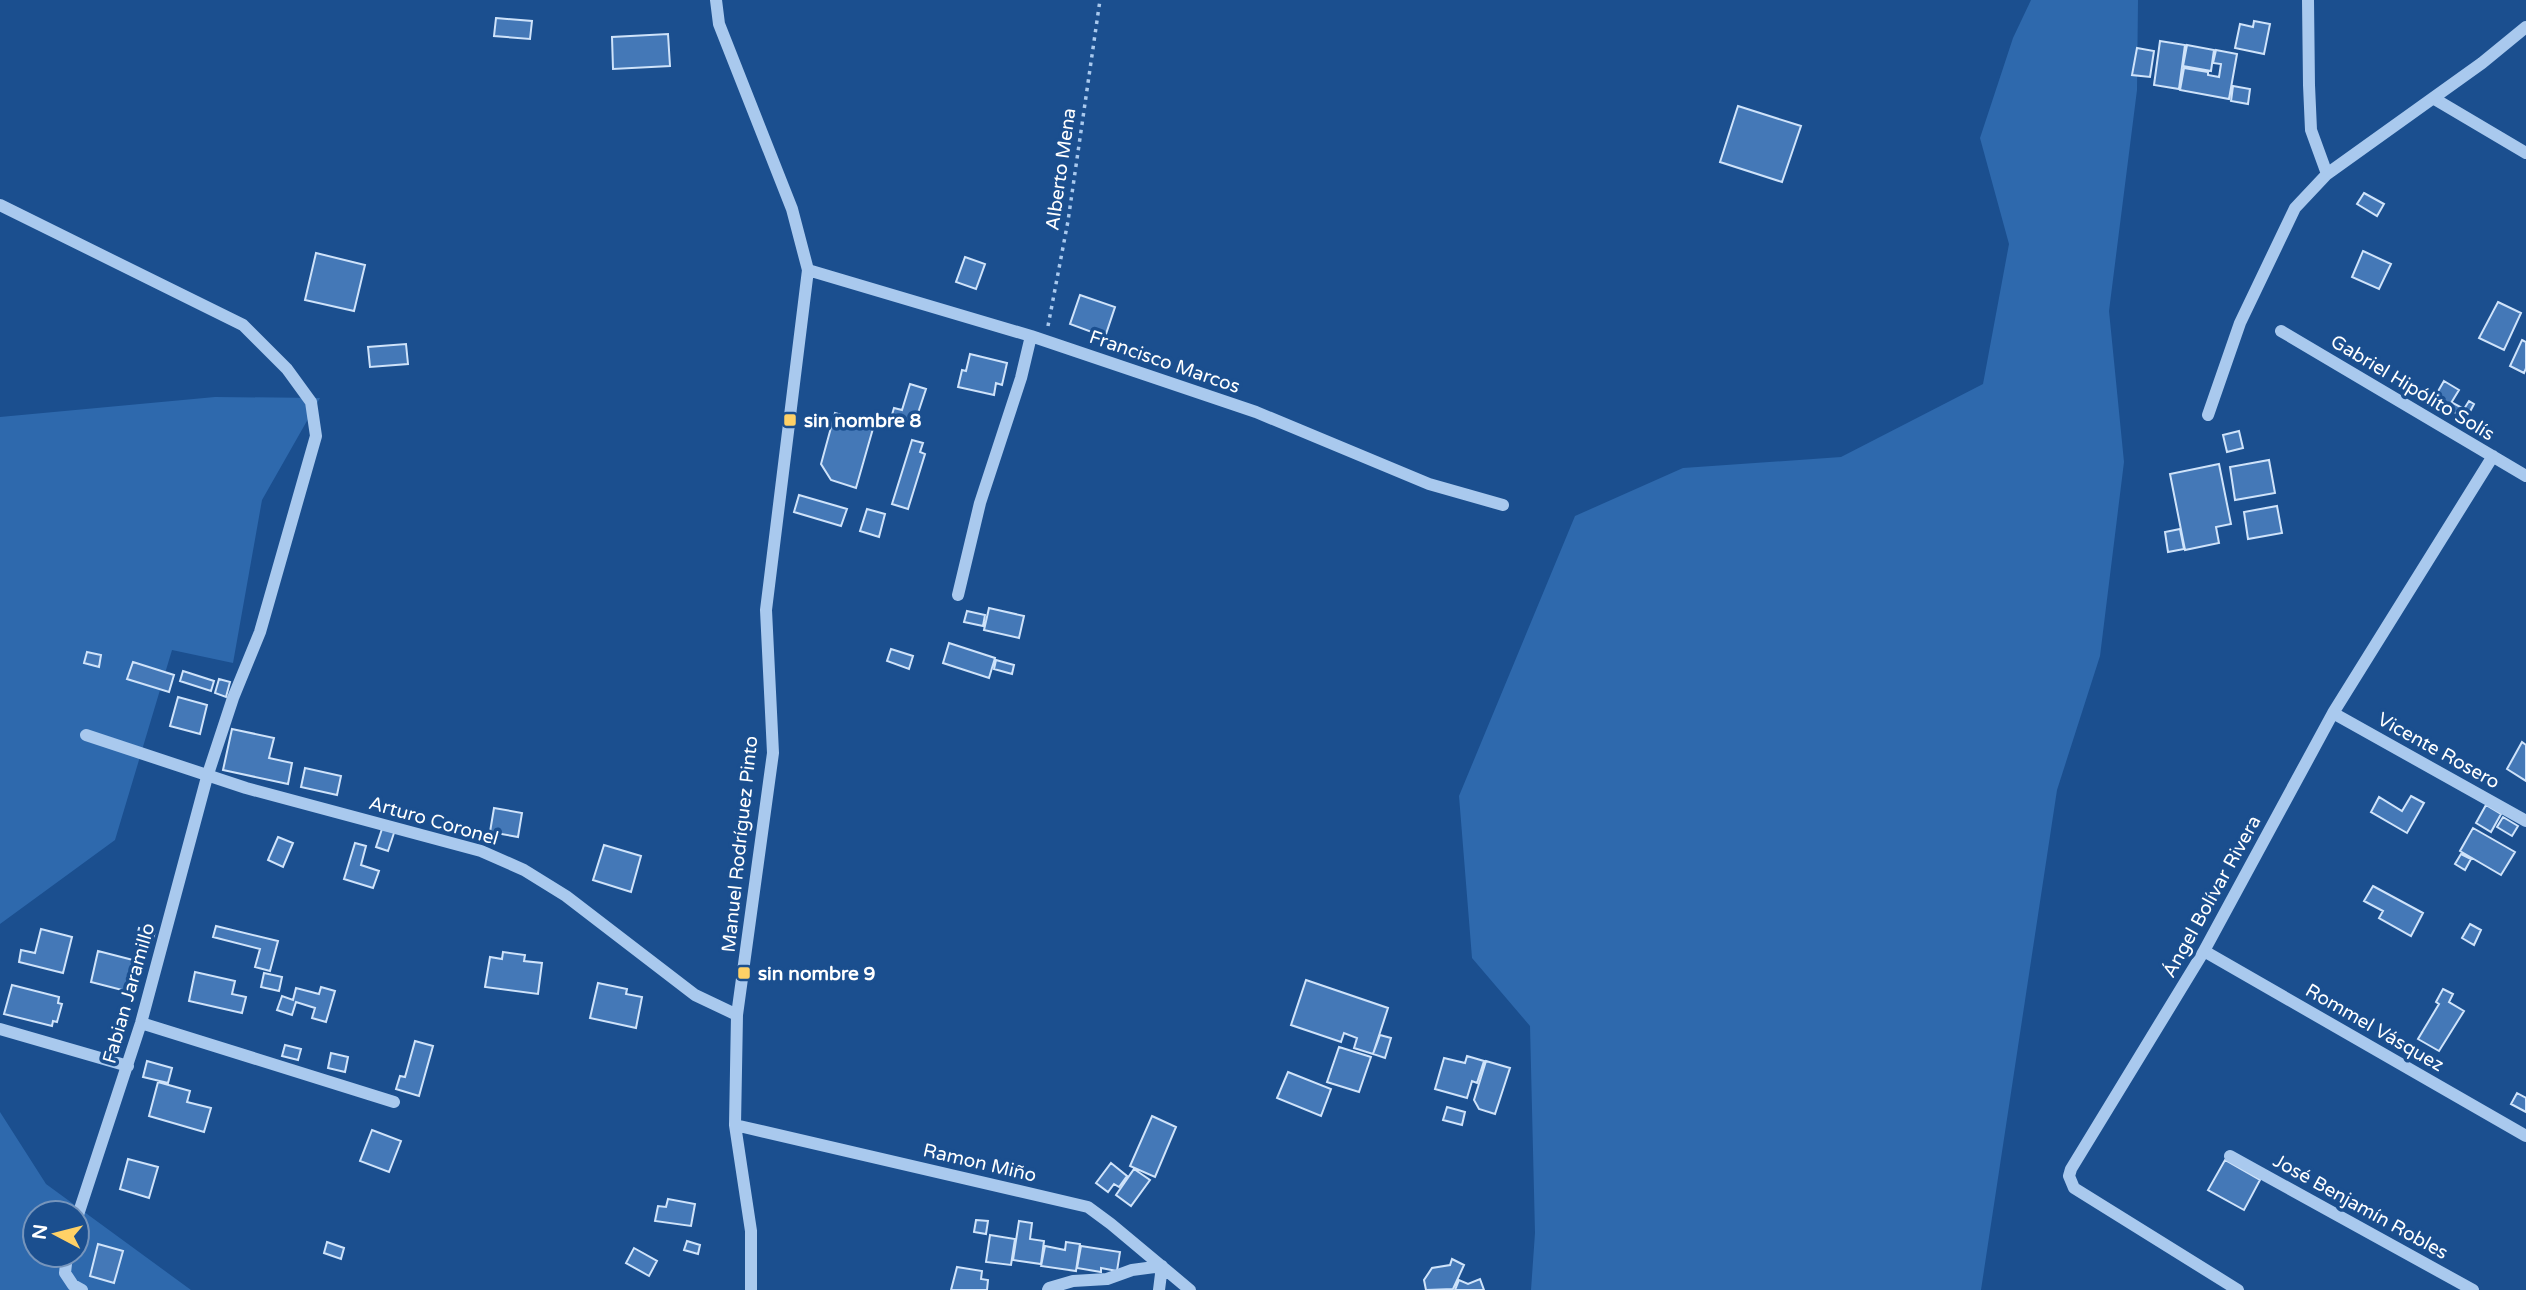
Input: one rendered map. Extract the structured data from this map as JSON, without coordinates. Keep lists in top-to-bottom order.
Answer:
{
  "streets": {
    "street": [
      "Francisco Marcos",
      "Gabriel Hipólito Solís",
      "Vicente Rosero",
      "Arturo Coronel",
      "Manuel Rodríguez Pinto",
      "Ángel Bolívar Rivera",
      "Fabian Jaramillo",
      "Rommel Vásquez",
      "Ramon Miño",
      "José Benjamín Robles"
    ],
    "path": ["Alberto Mena"]
  },
  "crossings": [
    ["Alberto Mena", "Francisco Marcos"],
    ["Francisco Marcos", "Manuel Rodríguez Pinto"],
    ["Gabriel Hipólito Solís", "Ángel Bolívar Rivera"],
    ["Vicente Rosero", "Ángel Bolívar Rivera"],
    ["Arturo Coronel", "Manuel Rodríguez Pinto"],
    ["Arturo Coronel", "Fabian Jaramillo"],
    ["Manuel Rodríguez Pinto", "Ramon Miño"],
    ["Ángel Bolívar Rivera", "Rommel Vásquez"]
  ],
  "places": {
    "transit": ["sin nombre 8", "sin nombre 9"]
  },
  "north": "left"
}
